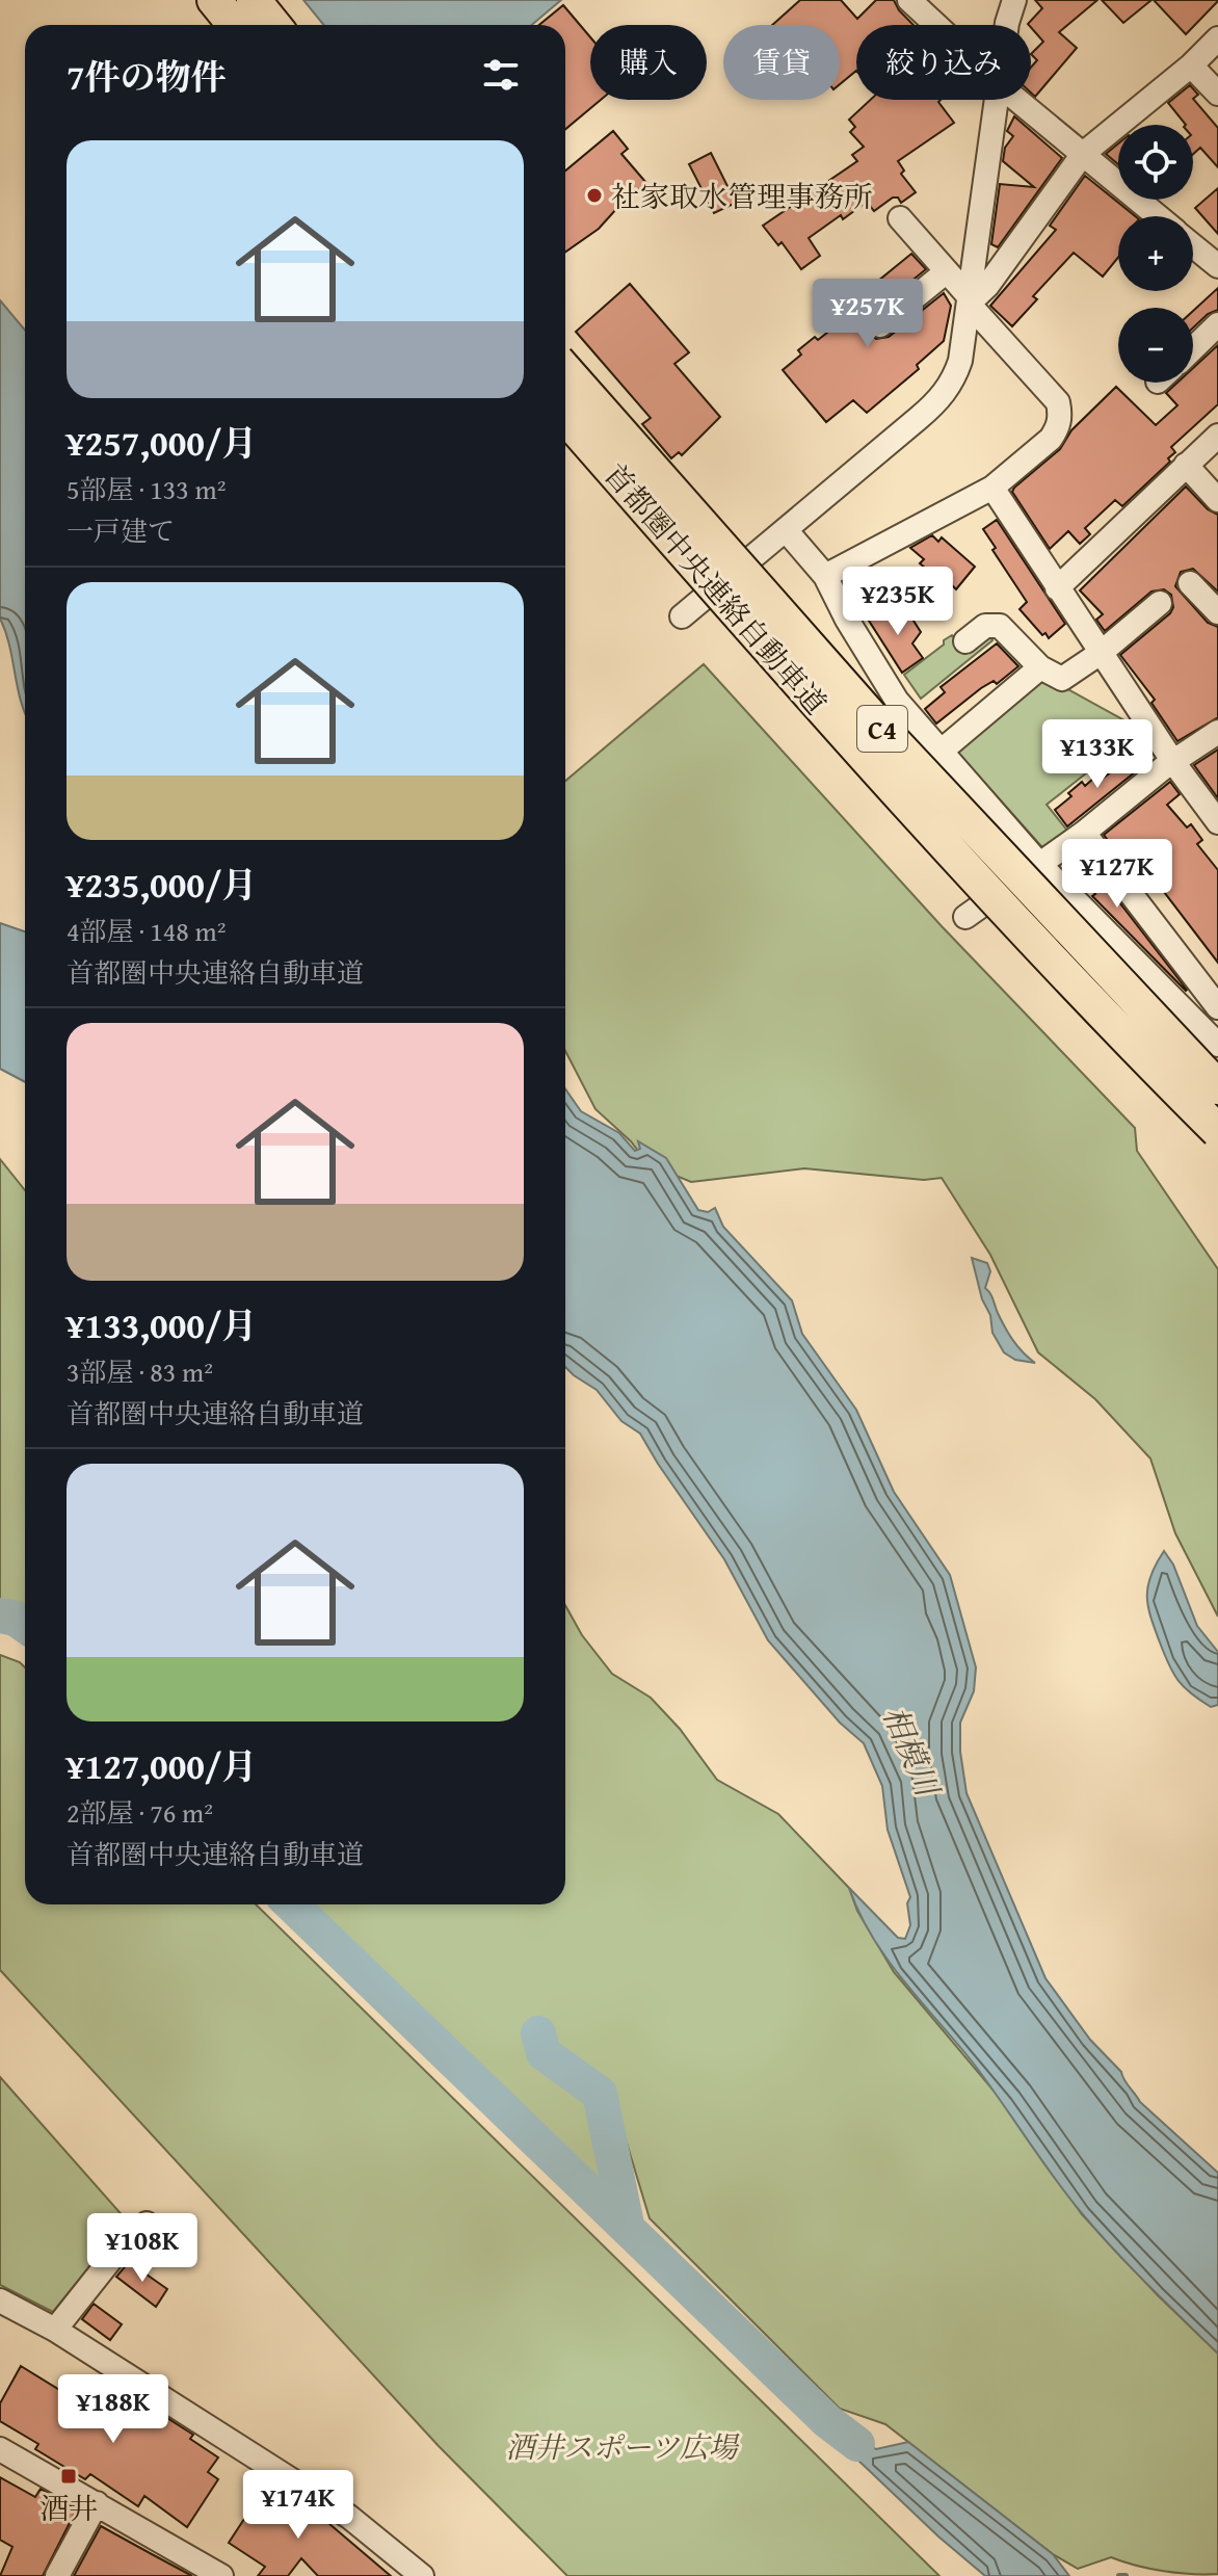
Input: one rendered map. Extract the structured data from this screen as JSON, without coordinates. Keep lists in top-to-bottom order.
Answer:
{
  "streets": {
    "highway": ["首都圏中央連絡自動車道", "C4"]
  },
  "water": ["相模川"],
  "parks": ["酒井スポーツ広場"],
  "places": {
    "other": ["社家取水管理事務所"],
    "transit": ["酒井"]
  },
  "page": {
    "chip": ["購入", "賃貸", "絞り込み"],
    "heading": "7件の物件",
    "map_buttons": ["+", "−"],
    "list": [
      {
        "name": "¥257,000/月",
        "note": "5部屋 · 133 m² · 一戸建て"
      },
      {
        "name": "¥235,000/月",
        "note": "4部屋 · 148 m² · 首都圏中央連絡自動車道"
      },
      {
        "name": "¥133,000/月",
        "note": "3部屋 · 83 m² · 首都圏中央連絡自動車道"
      },
      {
        "name": "¥127,000/月",
        "note": "2部屋 · 76 m² · 首都圏中央連絡自動車道"
      }
    ],
    "price": [
      "¥257K",
      "¥235K",
      "¥133K",
      "¥127K",
      "¥108K",
      "¥188K",
      "¥174K"
    ]
  }
}
